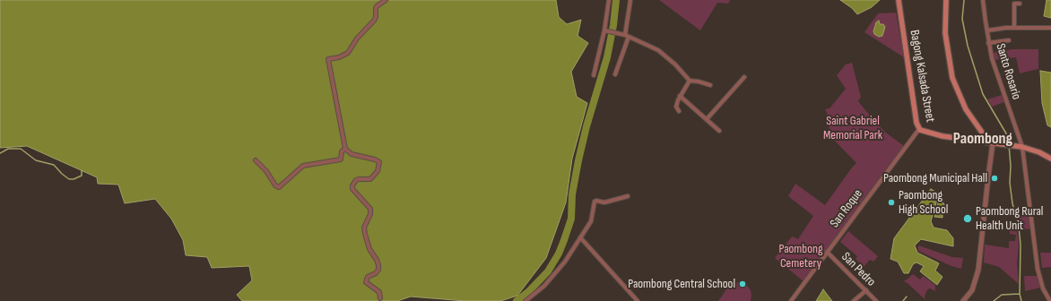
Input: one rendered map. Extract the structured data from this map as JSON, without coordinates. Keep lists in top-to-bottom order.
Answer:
{
  "streets": {
    "main road": ["Bagong Kalsada Street"],
    "street": ["Santo Rosario", "San Roque", "San Pedro"]
  },
  "crossings": [
    ["Santo Rosario", "Bagong Kalsada Street"],
    ["Bagong Kalsada Street", "San Roque"],
    ["San Roque", "San Pedro"]
  ],
  "districts": ["Paombong"],
  "parks": ["Saint Gabriel Memorial Park", "Paombong Cemetery"],
  "places": [
    "Paombong Municipal Hall",
    "Paombong High School",
    "Paombong Rural Health Unit",
    "Paombong Central School"
  ]
}
